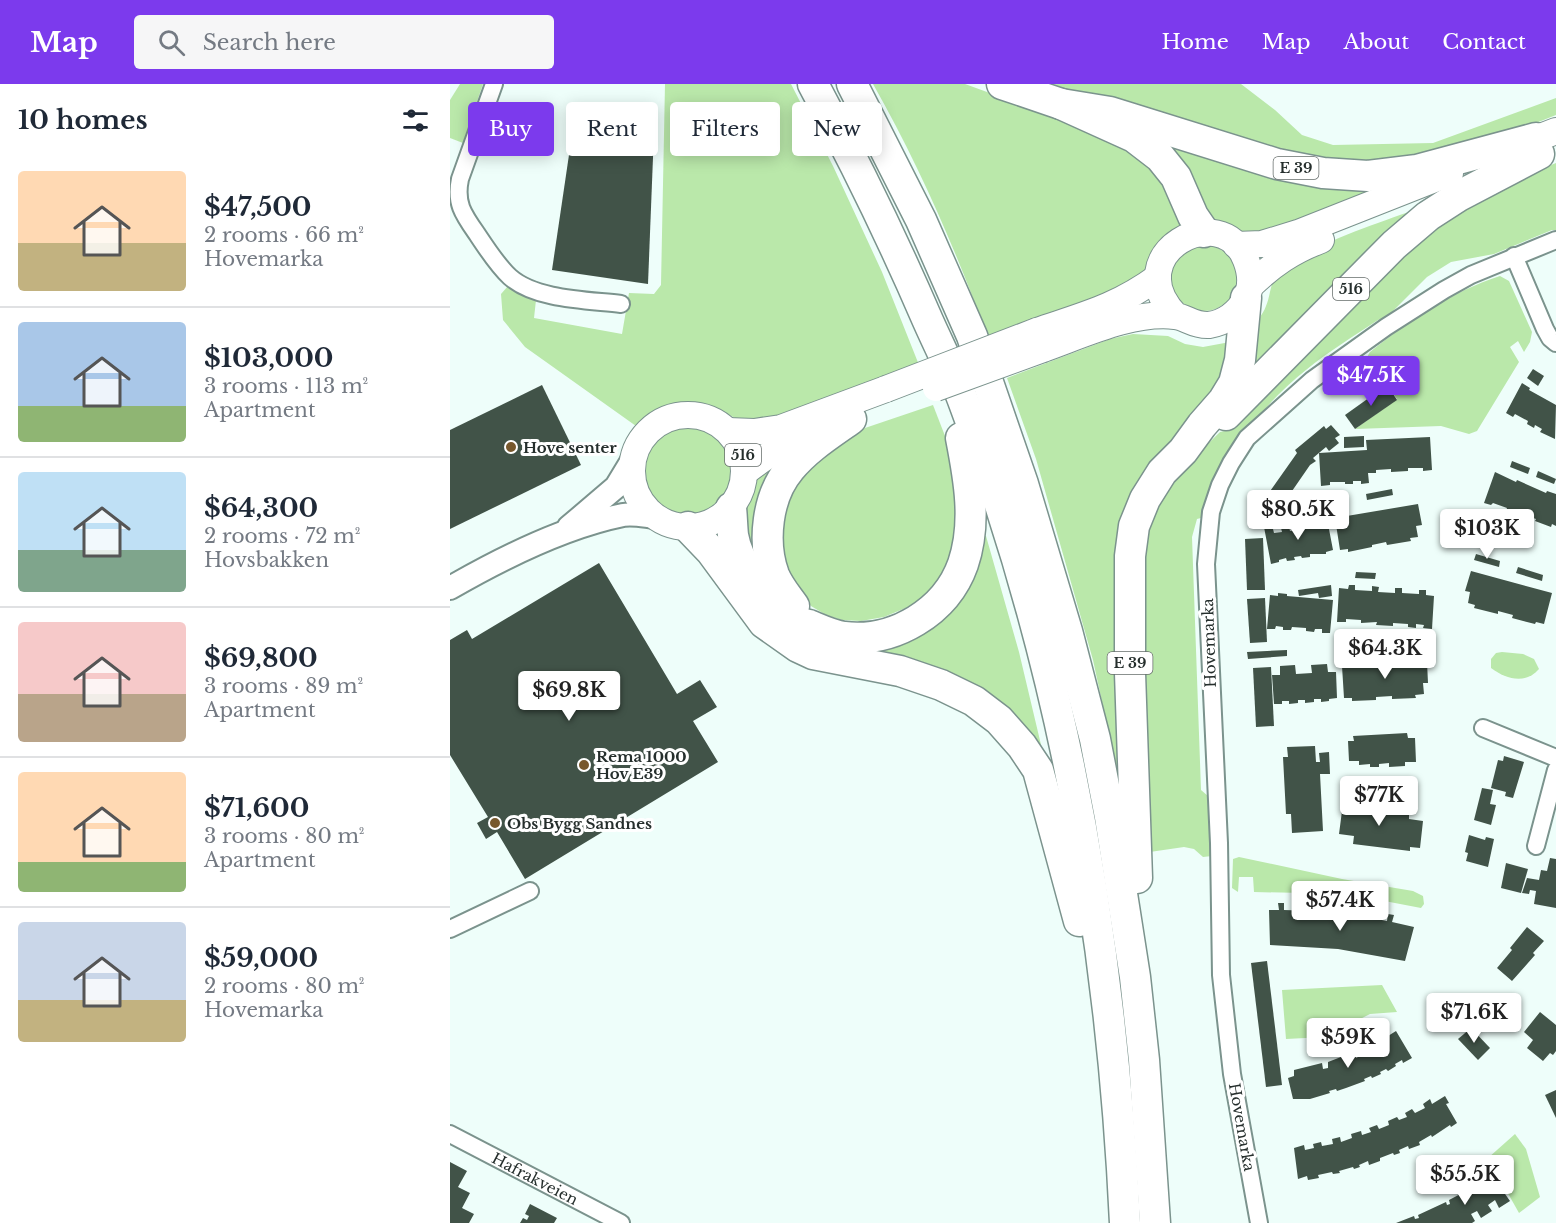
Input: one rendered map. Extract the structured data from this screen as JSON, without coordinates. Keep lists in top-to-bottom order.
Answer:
{
  "streets": {
    "highway": ["E 39", "516"],
    "street": ["Hovemarka", "Hafrakveien"]
  },
  "crossings": [
    ["E 39", "516"]
  ],
  "places": ["Hove senter", "Rema 1000 Hov E39", "Obs Bygg Sandnes"],
  "page": {
    "header": "Map",
    "search": "Search here",
    "nav": [
      "Home",
      "Map",
      "About",
      "Contact"
    ],
    "heading": "10 homes",
    "chip": [
      "Buy",
      "Rent",
      "Filters",
      "New"
    ],
    "list": [
      {
        "name": "$47,500",
        "note": "2 rooms · 66 m² · Hovemarka"
      },
      {
        "name": "$103,000",
        "note": "3 rooms · 113 m² · Apartment"
      },
      {
        "name": "$64,300",
        "note": "2 rooms · 72 m² · Hovsbakken"
      },
      {
        "name": "$69,800",
        "note": "3 rooms · 89 m² · Apartment"
      },
      {
        "name": "$71,600",
        "note": "3 rooms · 80 m² · Apartment"
      },
      {
        "name": "$59,000",
        "note": "2 rooms · 80 m² · Hovemarka"
      }
    ],
    "price": [
      "$47.5K",
      "$80.5K",
      "$103K",
      "$64.3K",
      "$69.8K",
      "$77K",
      "$57.4K",
      "$71.6K",
      "$59K",
      "$55.5K"
    ]
  }
}
